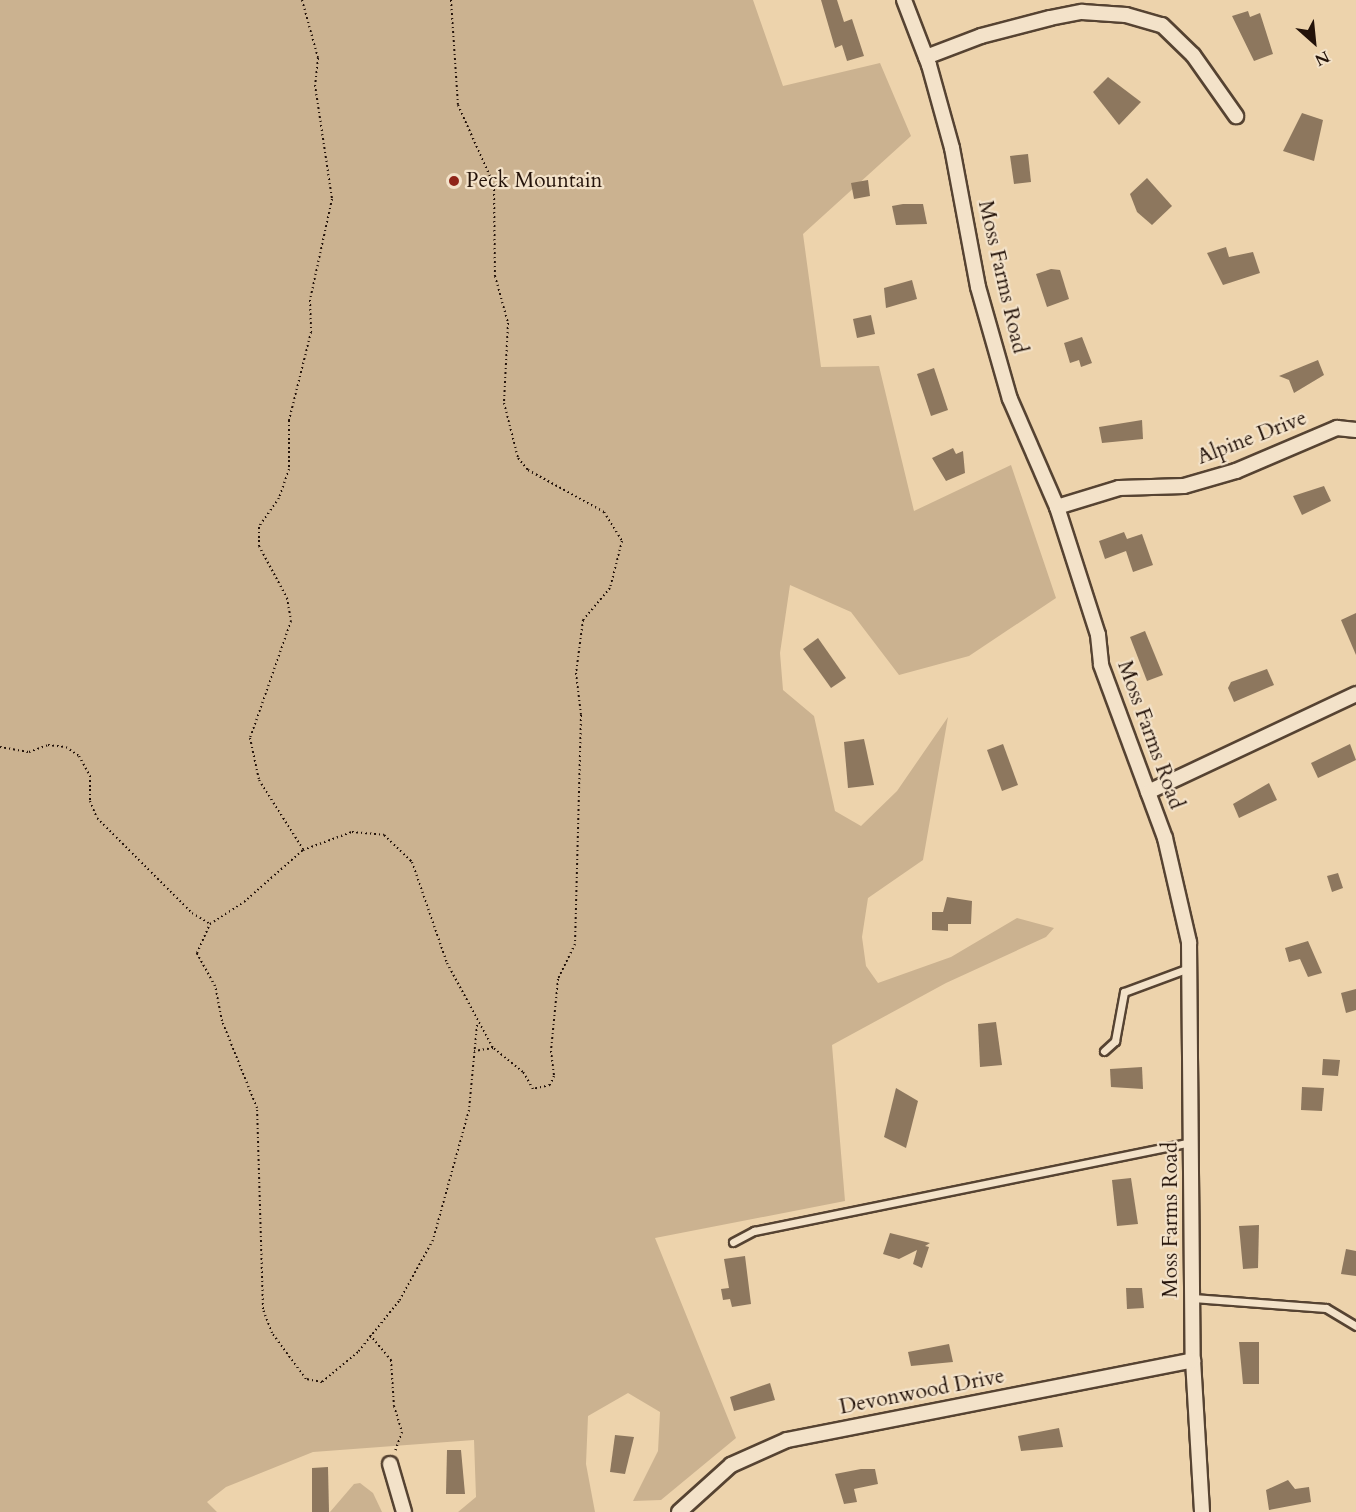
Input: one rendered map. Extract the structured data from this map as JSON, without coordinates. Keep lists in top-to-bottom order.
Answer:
{
  "streets": {
    "street": ["Moss Farms Road", "Alpine Drive", "Devonwood Drive"]
  },
  "crossings": [
    ["Moss Farms Road", "Alpine Drive"],
    ["Moss Farms Road", "Devonwood Drive"]
  ],
  "places": ["Peck Mountain"],
  "north": "bottom right"
}
